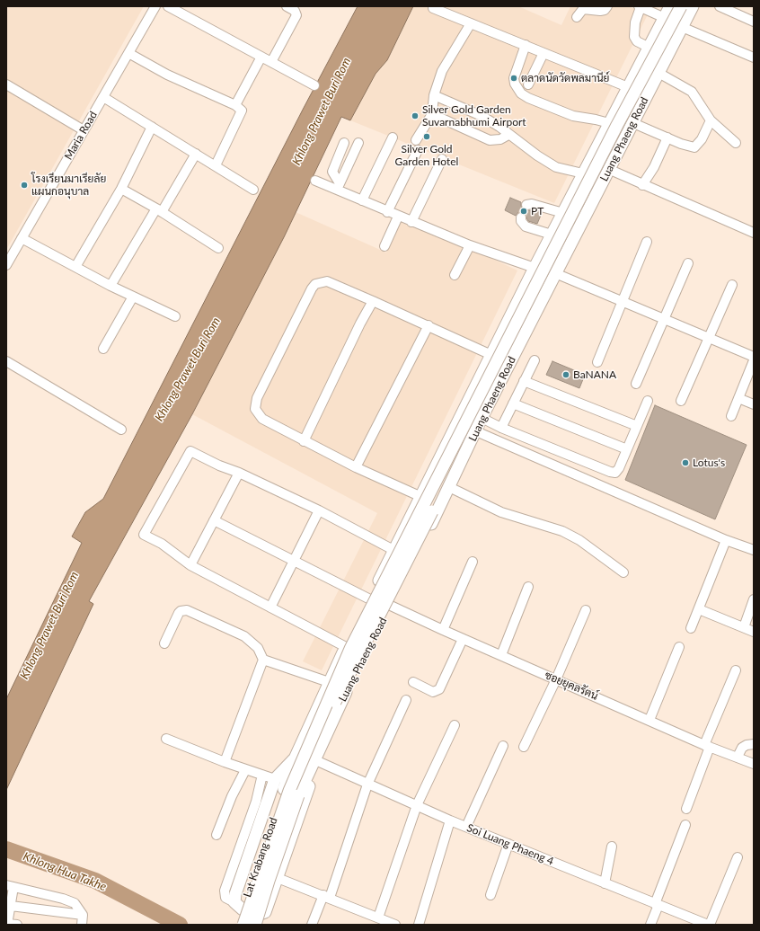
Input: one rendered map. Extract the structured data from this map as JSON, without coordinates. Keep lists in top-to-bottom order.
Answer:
{
  "streets": {
    "main road": ["Luang Phaeng Road", "Lat Krabang Road"],
    "street": ["Maria Road", "ซอยยุคลรัตน์", "Soi Luang Phaeng 4"]
  },
  "crossings": [
    ["Luang Phaeng Road", "ซอยยุคลรัตน์"],
    ["Luang Phaeng Road", "Soi Luang Phaeng 4"],
    ["Luang Phaeng Road", "Lat Krabang Road"]
  ],
  "water": ["Khlong Prawet Buri Rom", "Khlong Hua Takhe"],
  "places": [
    "ตลาดนัดวัดพลมานีย์",
    "Silver Gold Garden Suvarnabhumi Airport",
    "Silver Gold Garden Hotel",
    "โรงเรียนมาเรียลัย แผนกอนุบาล",
    "PT",
    "BaNANA",
    "Lotus's"
  ]
}
